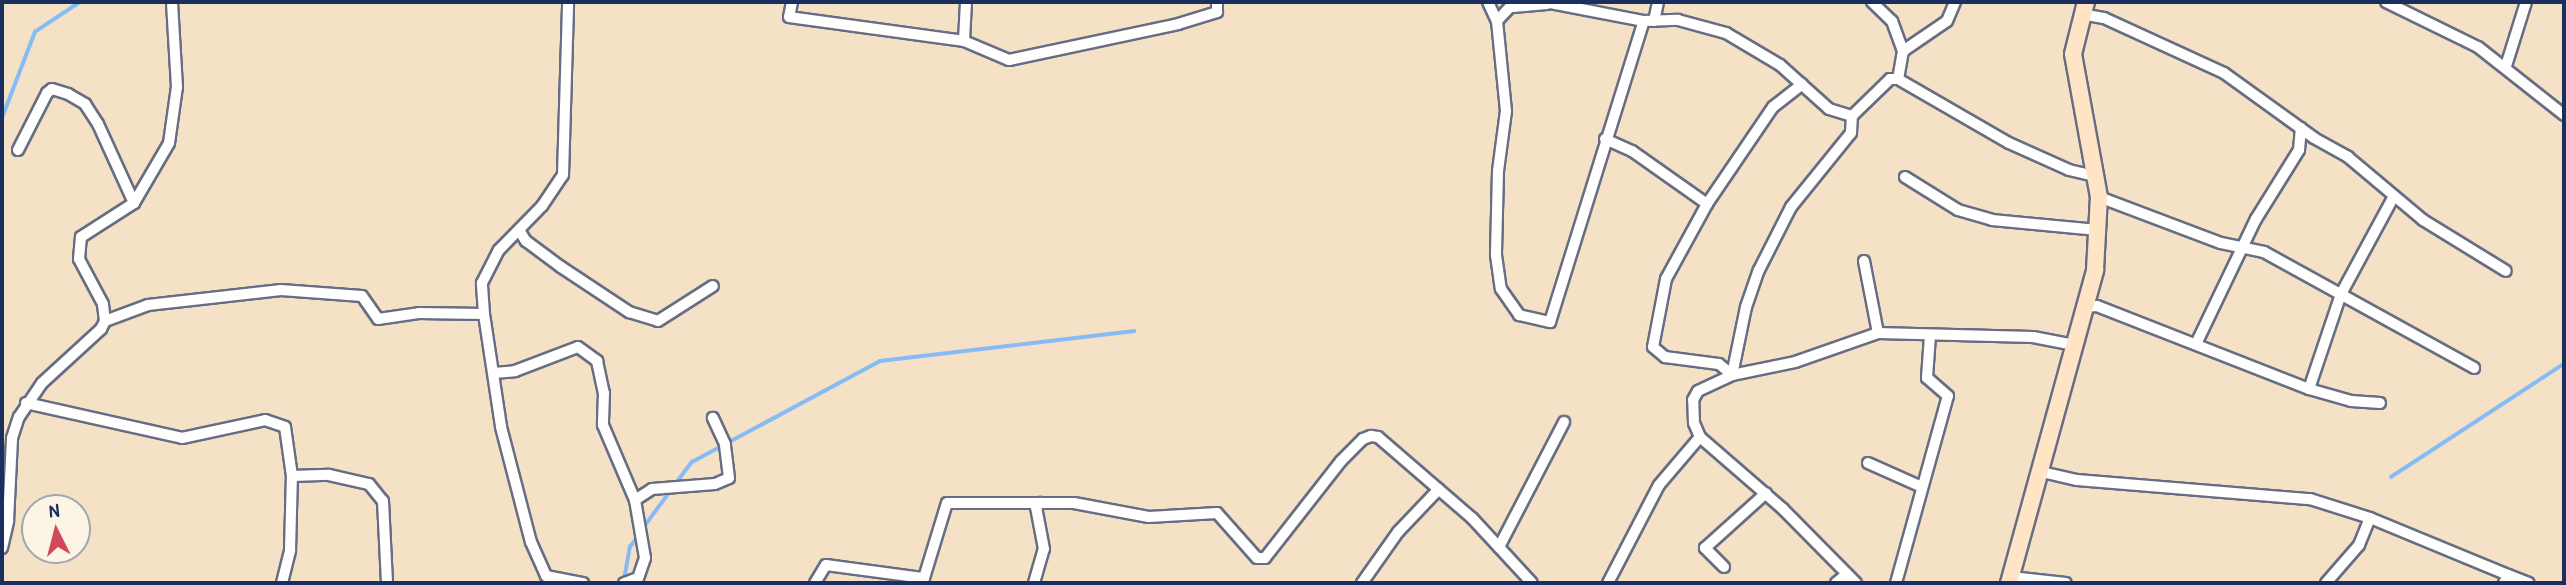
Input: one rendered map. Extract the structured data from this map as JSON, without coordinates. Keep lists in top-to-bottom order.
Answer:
{
  "north": "top"
}
